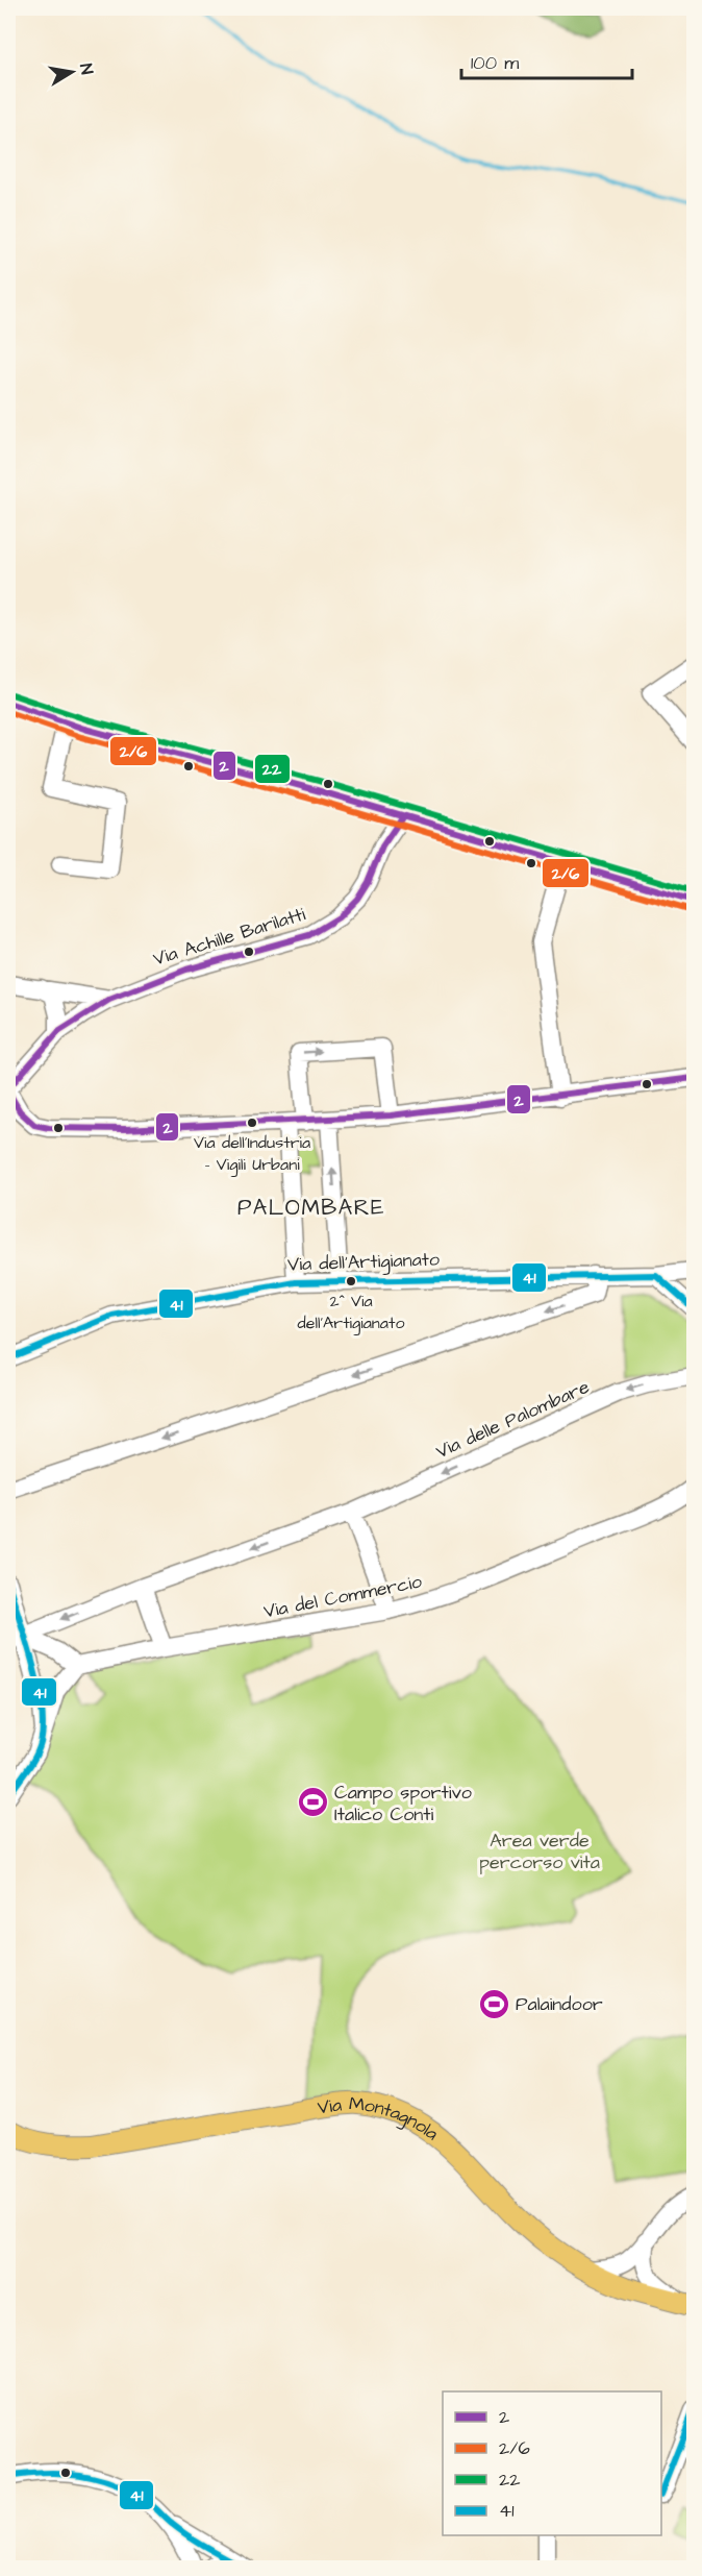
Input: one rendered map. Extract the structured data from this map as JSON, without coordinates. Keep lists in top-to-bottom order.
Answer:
{
  "streets": {
    "main road": ["Via Montagnola"],
    "street": [
      "Via Achille Barilatti",
      "Via dell'Artigianato",
      "Via delle Palombare",
      "Via del Commercio"
    ]
  },
  "districts": ["PALOMBARE"],
  "parks": ["Area verde percorso vita"],
  "places": {
    "other": ["Via dell'Industria - Vigili Urbani", "2^ Via dell'Artigianato"],
    "sports": ["Campo sportivo Italico Conti", "Palaindoor"]
  },
  "lines": [
    "transit line 22",
    "transit line 2",
    "transit line 2/6",
    "transit line 41"
  ],
  "legend": [
    "2",
    "2/6",
    "22",
    "41"
  ],
  "scale_bar": "100 m",
  "north": "right"
}
